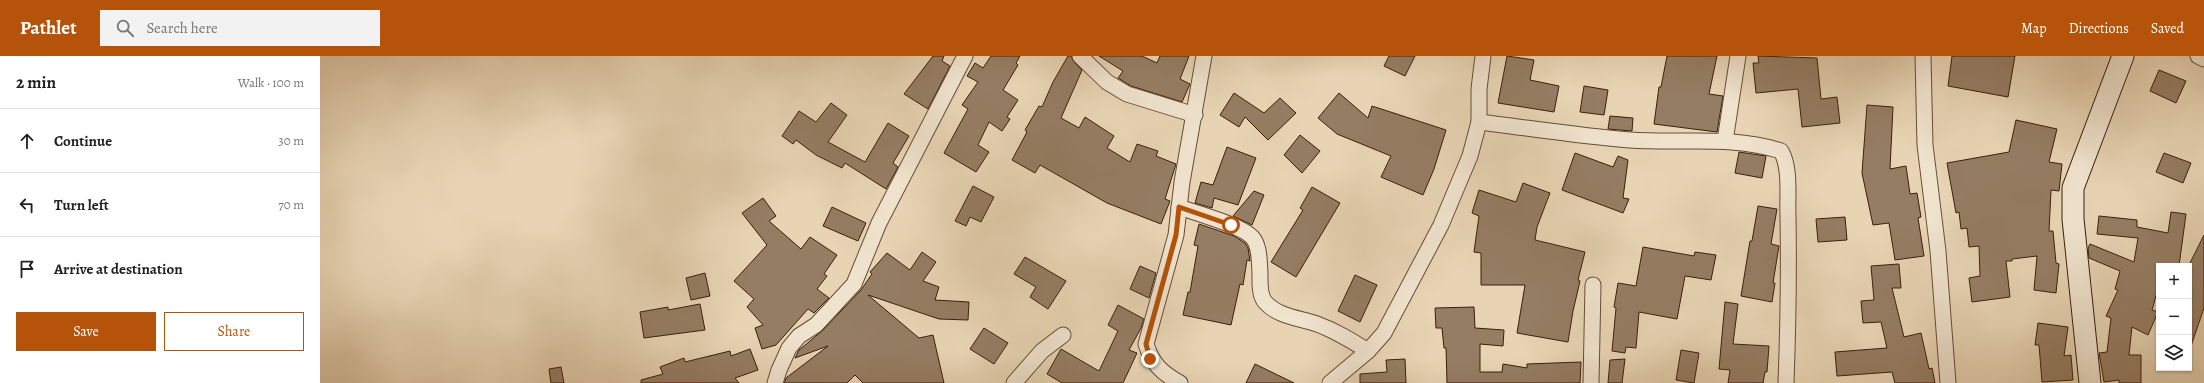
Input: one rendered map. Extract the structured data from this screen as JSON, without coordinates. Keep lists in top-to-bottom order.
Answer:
{
  "page": {
    "header": "Pathlet",
    "search": "Search here",
    "nav": ["Map", "Directions", "Saved"],
    "heading": ["2 min", "Walk · 100 m"],
    "list": [
      ["Continue", "30 m"],
      ["Turn left", "70 m"],
      "Arrive at destination"
    ],
    "map_buttons": ["+", "−"],
    "buttons": ["Save", "Share"]
  }
}
